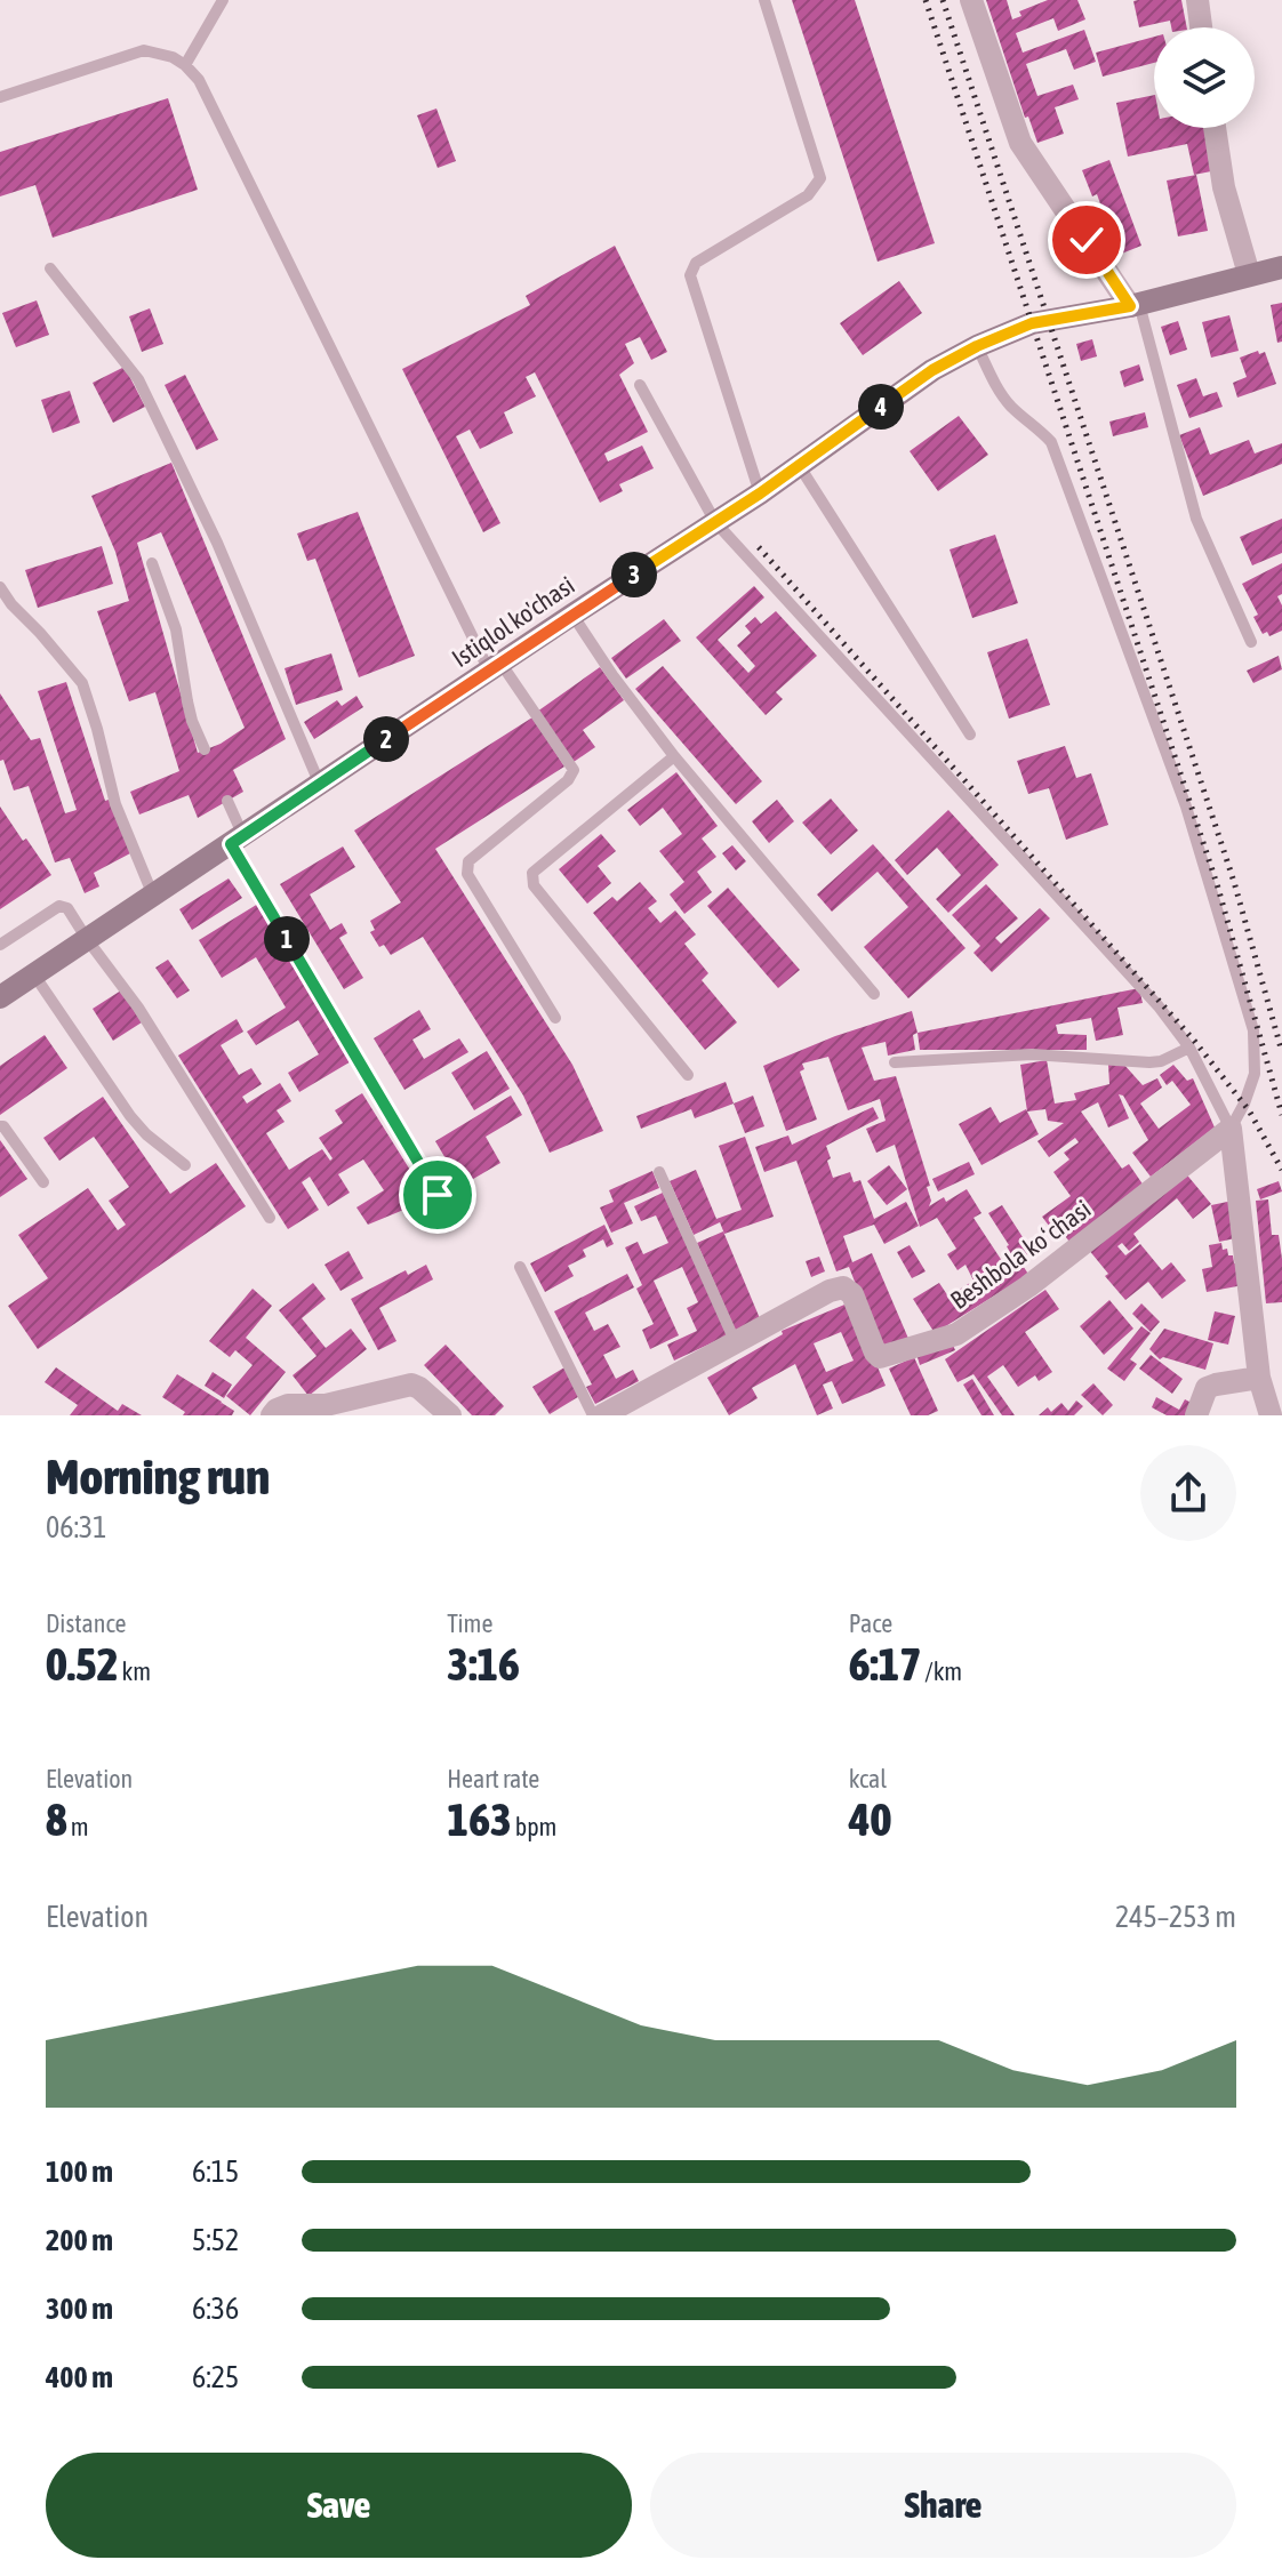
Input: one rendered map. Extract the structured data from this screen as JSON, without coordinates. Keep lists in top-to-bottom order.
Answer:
{
  "streets": {
    "main road": ["Istiqlol ko'chasi"],
    "street": ["Beshbola koʻchasi"]
  },
  "page": {
    "pins": [
      "4",
      "3",
      "2",
      "1"
    ],
    "heading": ["Morning run", "06:31"],
    "stats": [
      ["Distance", "0.52 km"],
      ["Time", "3:16"],
      ["Pace", "6:17 /km"],
      ["Elevation", "8 m"],
      ["Heart rate", "163 bpm"],
      ["kcal", "40"]
    ],
    "chart": ["Elevation", "245–253 m"],
    "list": [
      {
        "name": "100 m",
        "note": "6:15"
      },
      {
        "name": "200 m",
        "note": "5:52"
      },
      {
        "name": "300 m",
        "note": "6:36"
      },
      {
        "name": "400 m",
        "note": "6:25"
      }
    ],
    "buttons": ["Save", "Share"]
  }
}
